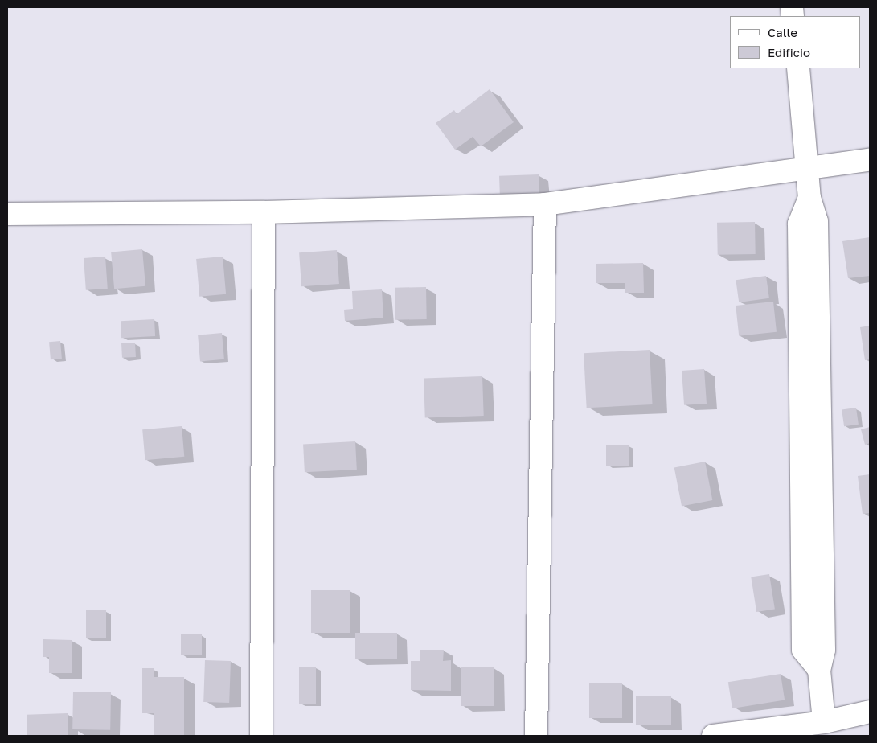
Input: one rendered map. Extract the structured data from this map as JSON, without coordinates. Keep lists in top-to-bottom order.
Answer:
{
  "legend": ["Calle", "Edificio"]
}
